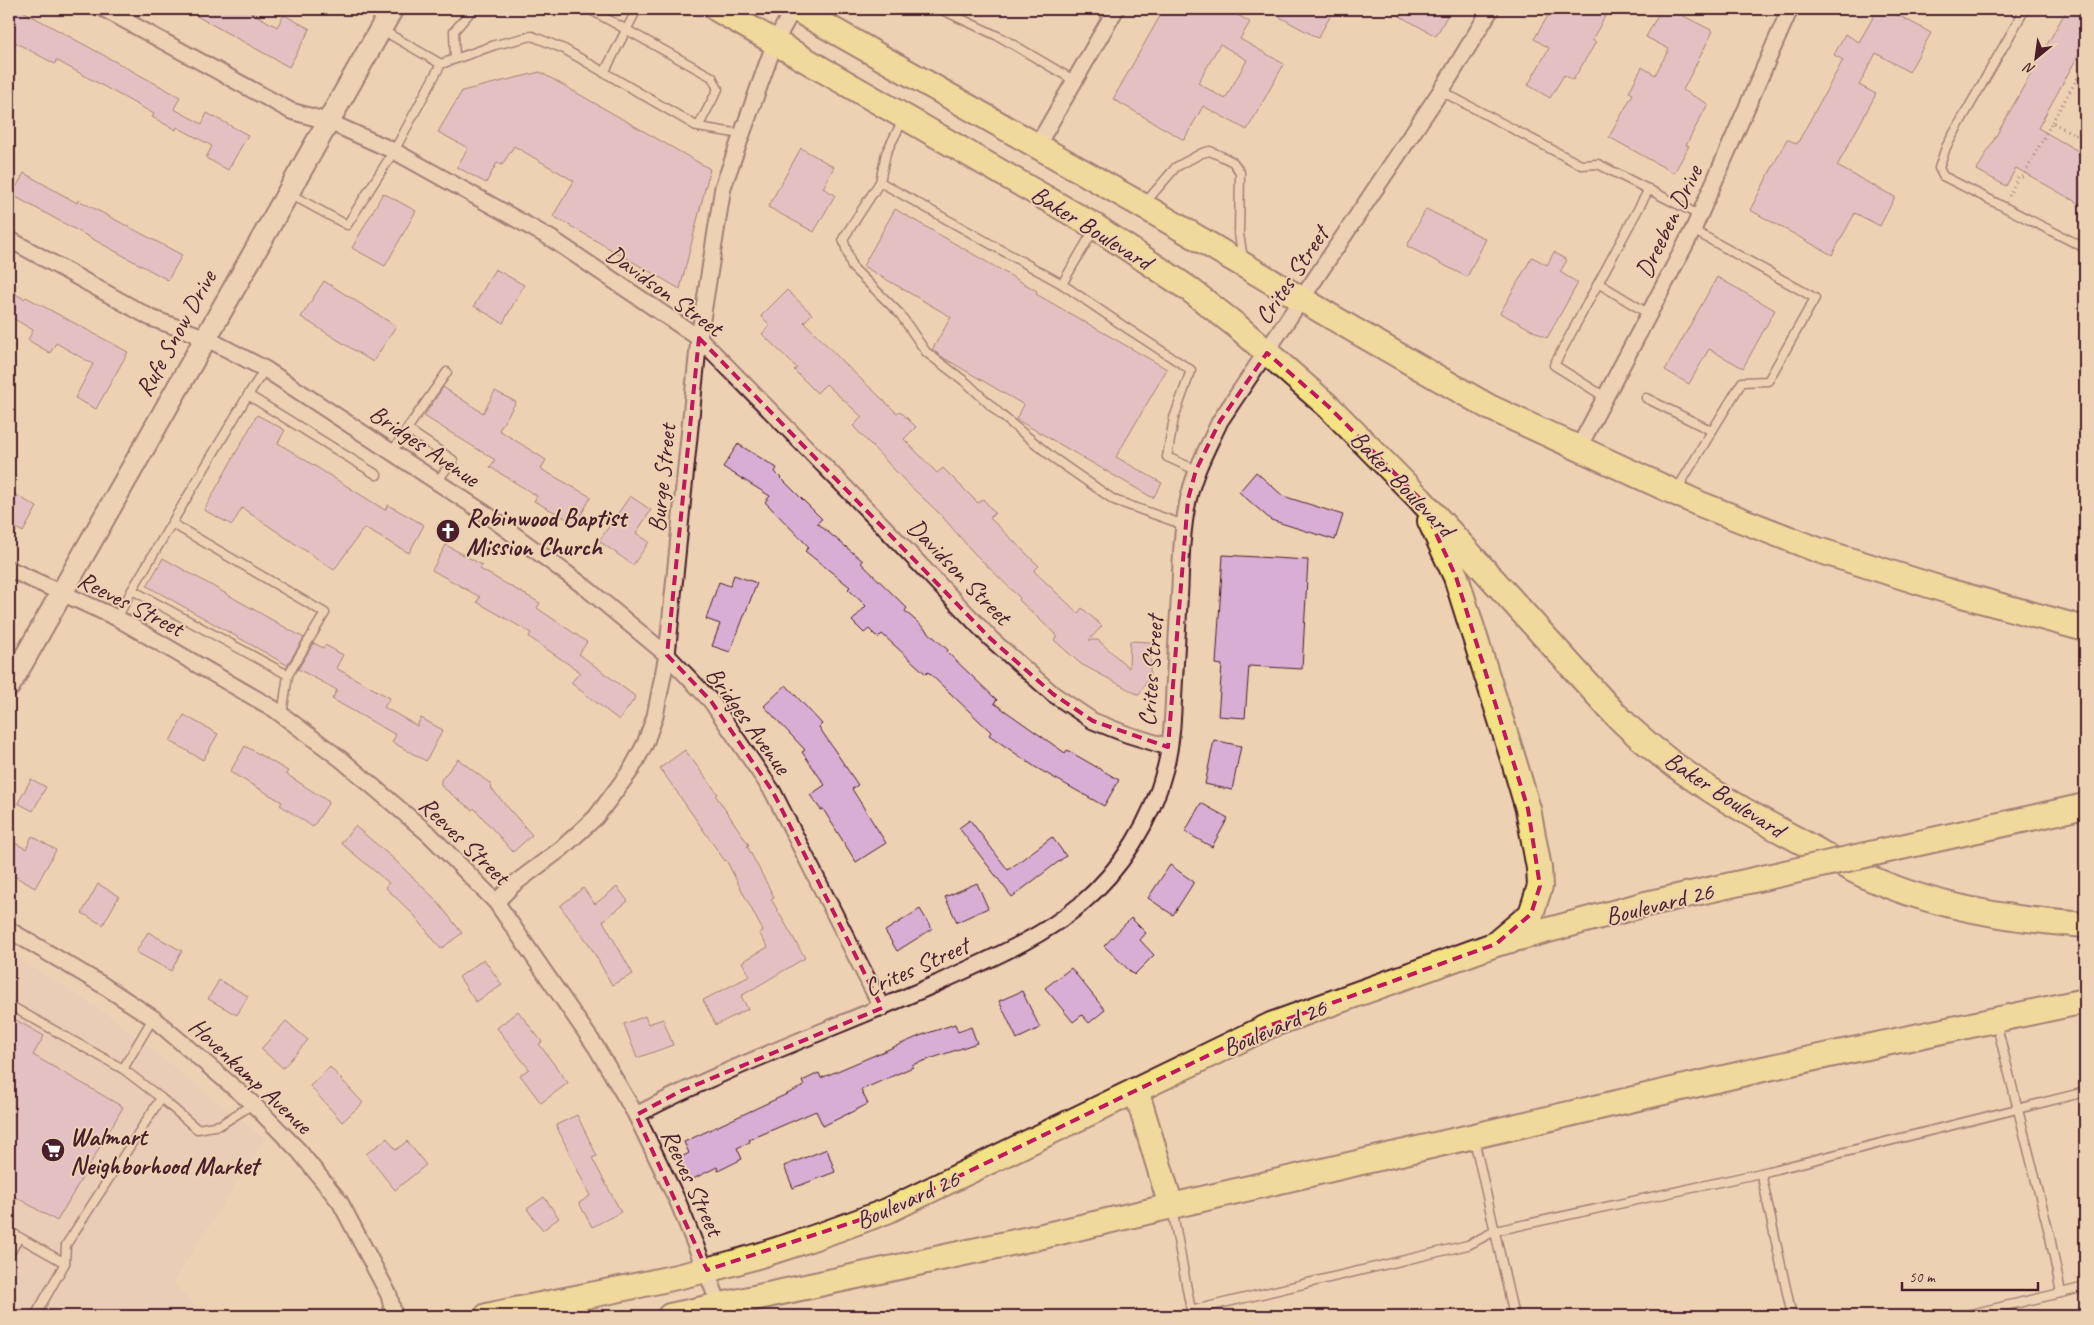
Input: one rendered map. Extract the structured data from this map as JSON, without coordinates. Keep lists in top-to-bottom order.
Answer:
{
  "streets": {
    "main road": ["Baker Boulevard", "Rufe Snow Drive", "Boulevard 26"],
    "street": [
      "Dreeben Drive",
      "Crites Street",
      "Davidson Street",
      "Bridges Avenue",
      "Burge Street",
      "Reeves Street",
      "Hovenkamp Avenue"
    ]
  },
  "crossings": [
    ["Dreeben Drive", "Baker Boulevard"],
    ["Baker Boulevard", "Crites Street"],
    ["Baker Boulevard", "Burge Street"],
    ["Crites Street", "Davidson Street"],
    ["Crites Street", "Bridges Avenue"],
    ["Crites Street", "Reeves Street"],
    ["Davidson Street", "Rufe Snow Drive"],
    ["Davidson Street", "Burge Street"],
    ["Rufe Snow Drive", "Bridges Avenue"],
    ["Rufe Snow Drive", "Reeves Street"],
    ["Bridges Avenue", "Burge Street"],
    ["Burge Street", "Reeves Street"],
    ["Reeves Street", "Boulevard 26"]
  ],
  "places": {
    "church": ["Robinwood Baptist Mission Church"],
    "supermarket": ["Walmart Neighborhood Market"]
  },
  "scale_bar": "50 m",
  "north": "bottom left"
}
